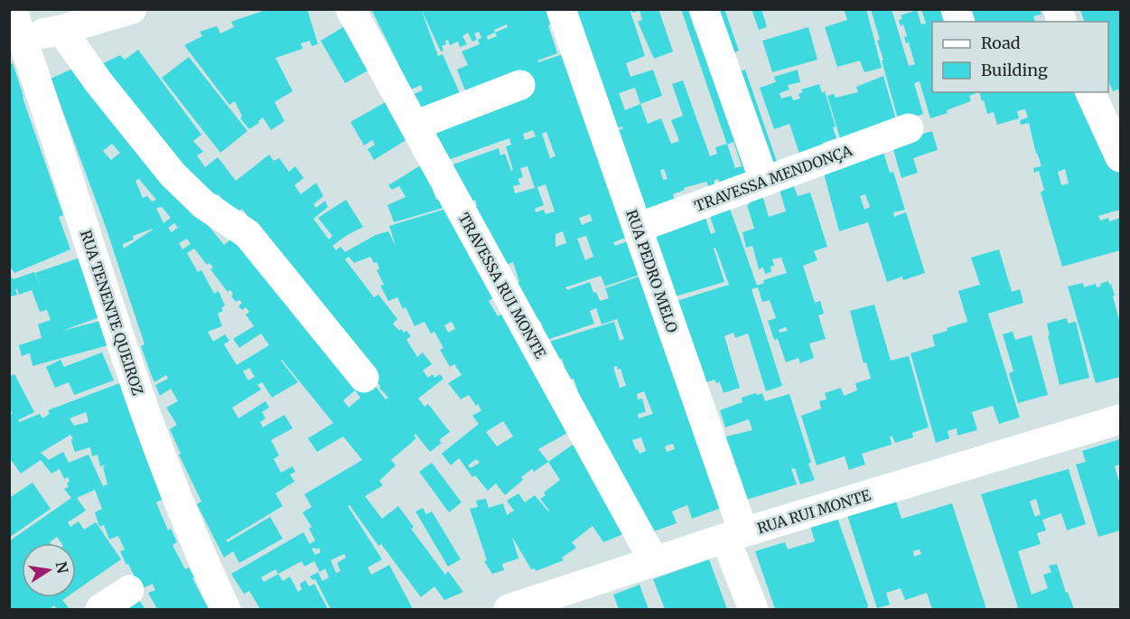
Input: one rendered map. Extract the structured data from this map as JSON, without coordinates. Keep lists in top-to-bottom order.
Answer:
{
  "streets": {
    "street": [
      "TRAVESSA MENDONÇA",
      "RUA PEDRO MELO",
      "TRAVESSA RUI MONTE",
      "RUA TENENTE QUEIROZ",
      "RUA RUI MONTE"
    ]
  },
  "crossings": [
    ["TRAVESSA MENDONÇA", "RUA PEDRO MELO"],
    ["RUA PEDRO MELO", "RUA RUI MONTE"],
    ["TRAVESSA RUI MONTE", "RUA RUI MONTE"]
  ],
  "legend": ["Road", "Building"],
  "north": "right"
}
